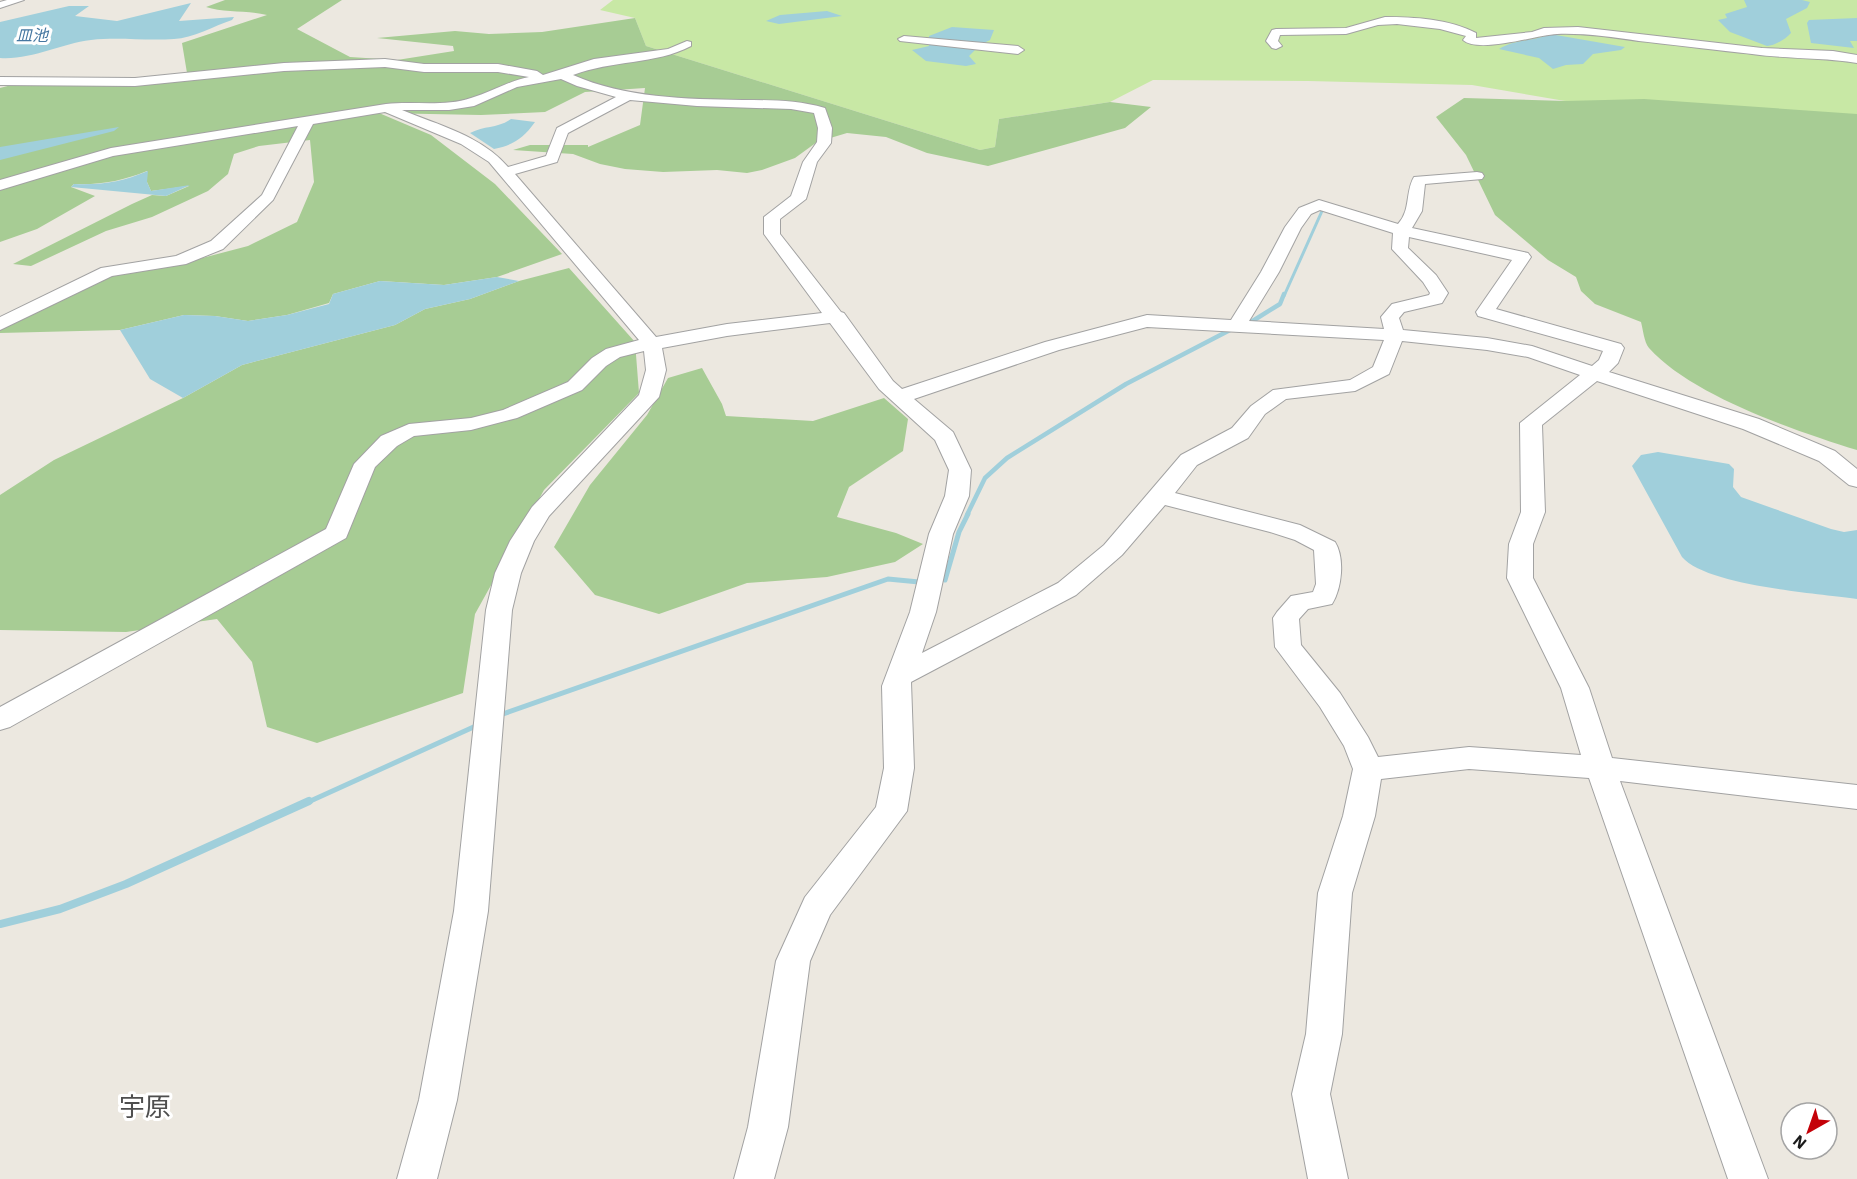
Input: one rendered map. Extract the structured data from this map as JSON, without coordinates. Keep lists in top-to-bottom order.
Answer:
{
  "districts": ["宇原"],
  "water": ["皿池"],
  "north": "bottom left"
}
